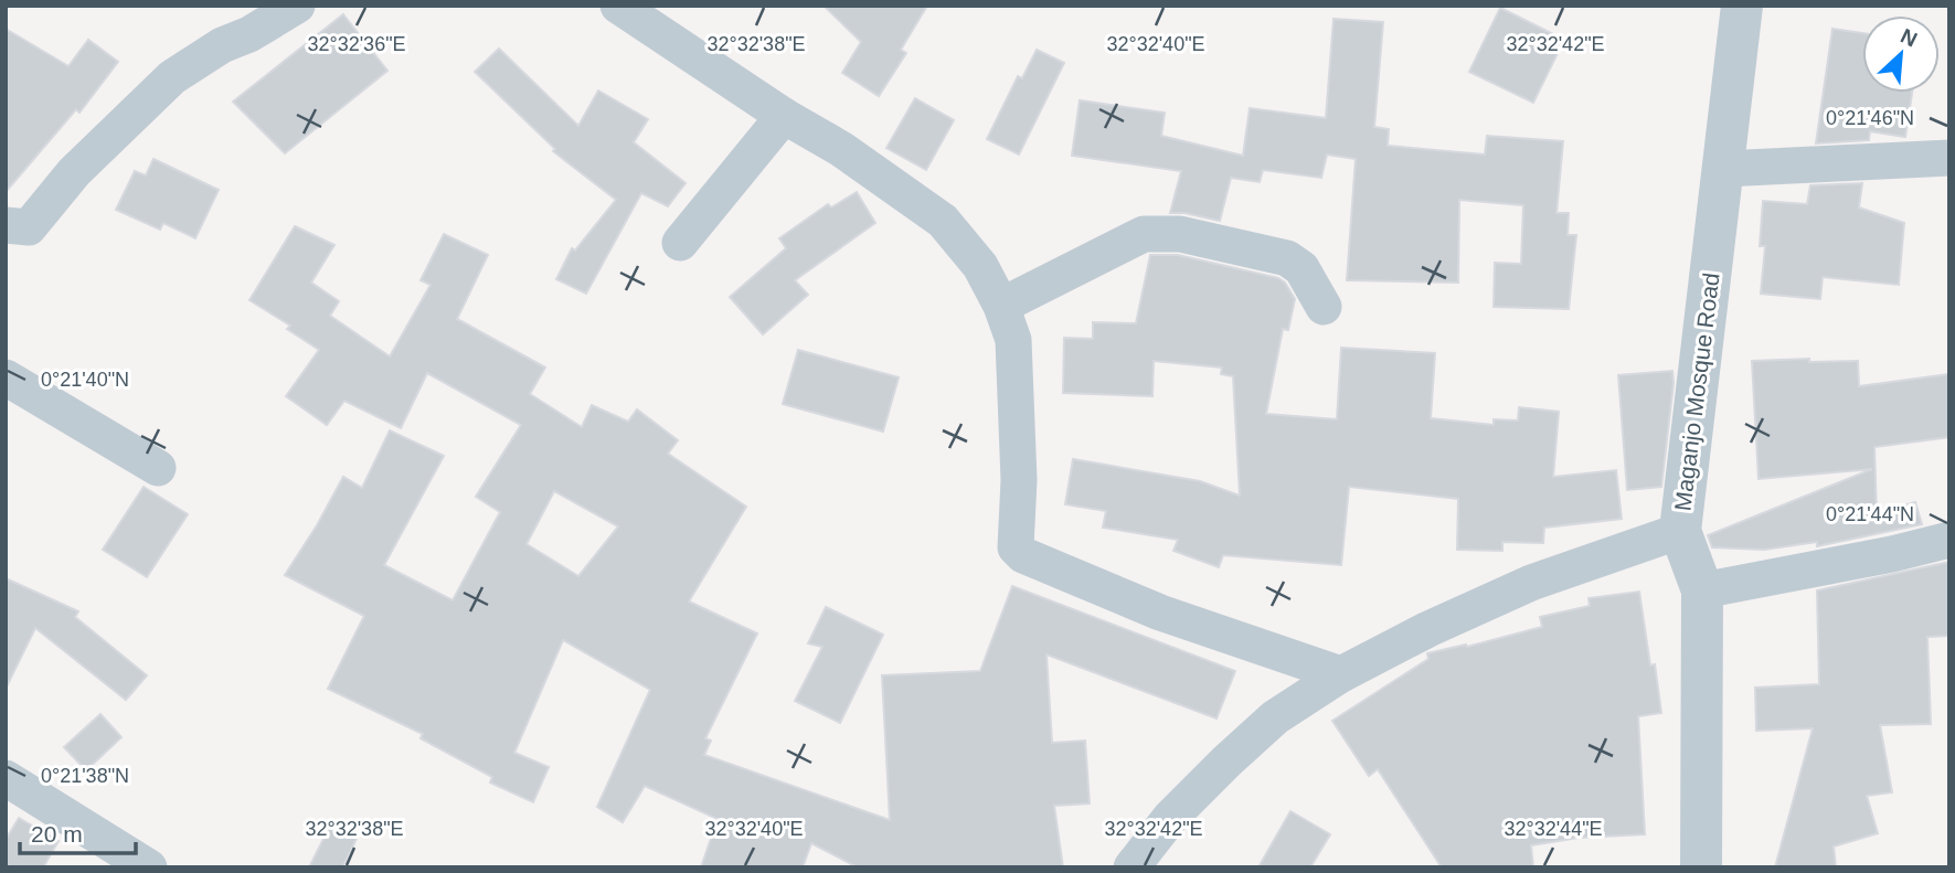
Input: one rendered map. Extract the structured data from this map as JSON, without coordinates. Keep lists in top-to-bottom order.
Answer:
{
  "streets": {
    "street": ["Maganjo Mosque Road"]
  },
  "scale_bar": "20 m",
  "north": "top right",
  "coordinates": [
    "32°32'36\"E",
    "32°32'38\"E",
    "32°32'40\"E",
    "32°32'42\"E",
    "0°21'46\"N",
    "0°21'40\"N",
    "0°21'44\"N",
    "0°21'38\"N",
    "32°32'44\"E"
  ]
}
